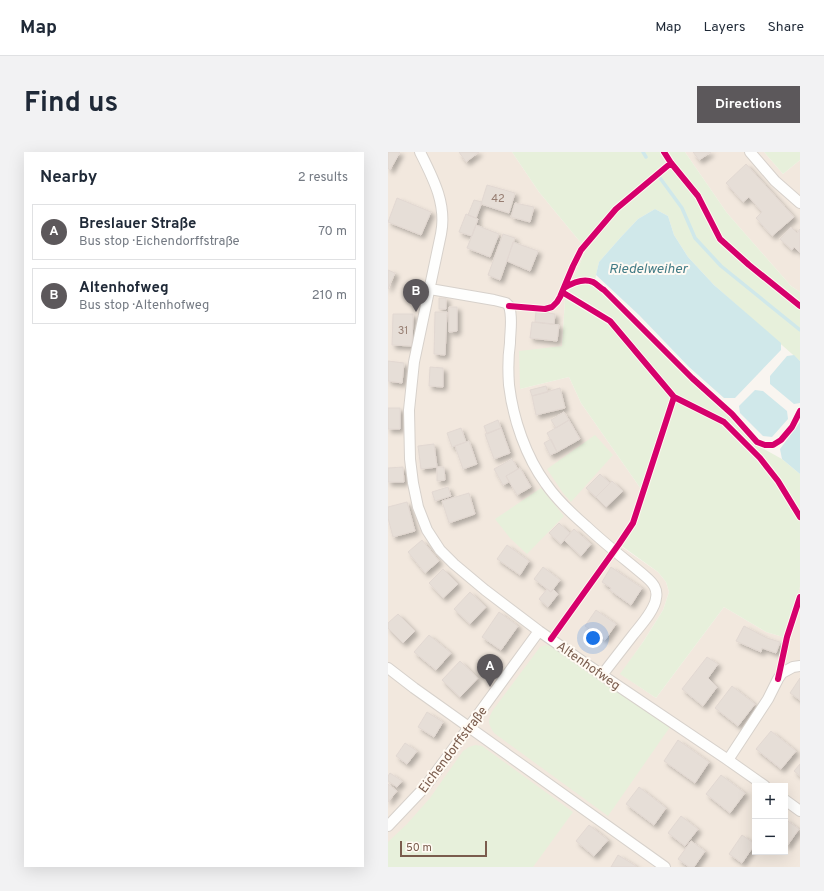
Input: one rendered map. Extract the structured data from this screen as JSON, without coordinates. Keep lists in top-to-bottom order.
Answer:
{
  "streets": {
    "street": ["Altenhofweg", "Eichendorffstraße"]
  },
  "crossings": [
    ["Altenhofweg", "Eichendorffstraße"]
  ],
  "water": ["Riedelweiher"],
  "house_numbers": ["42", "31"],
  "scale_bar": "50 m",
  "page": {
    "header": "Map",
    "nav": ["Map", "Layers", "Share"],
    "title": "Find us",
    "buttons": "Directions",
    "heading": ["Nearby", "2 results"],
    "list": [
      {
        "mark": "A",
        "name": "Breslauer Straße",
        "note": "Bus stop · Eichendorffstraße",
        "value": "70 m"
      },
      {
        "mark": "B",
        "name": "Altenhofweg",
        "note": "Bus stop · Altenhofweg",
        "value": "210 m"
      }
    ],
    "pins": ["B", "A"],
    "map_buttons": ["+", "−"],
    "scale": "50 m"
  }
}
